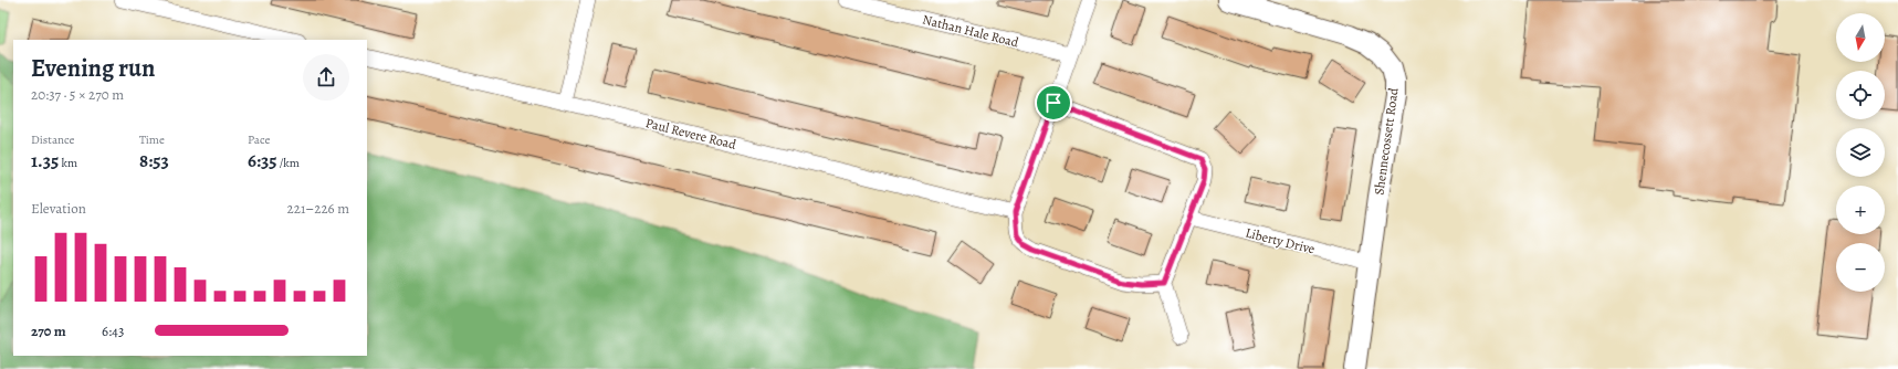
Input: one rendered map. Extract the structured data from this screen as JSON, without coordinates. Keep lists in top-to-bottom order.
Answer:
{
  "streets": {
    "street": [
      "Nathan Hale Road",
      "Paul Revere Road",
      "Shennecossett Road",
      "Liberty Drive"
    ]
  },
  "crossings": [
    ["Shennecossett Road", "Liberty Drive"]
  ],
  "north": "bottom",
  "page": {
    "map_buttons": ["+", "−"],
    "heading": ["Evening run", "20:37 · 5 × 270 m"],
    "stats": [
      ["Distance", "1.35 km"],
      ["Time", "8:53"],
      ["Pace", "6:35 /km"]
    ],
    "chart": ["Elevation", "221–226 m"],
    "list": [
      {
        "name": "270 m",
        "note": "6:43"
      }
    ]
  }
}
